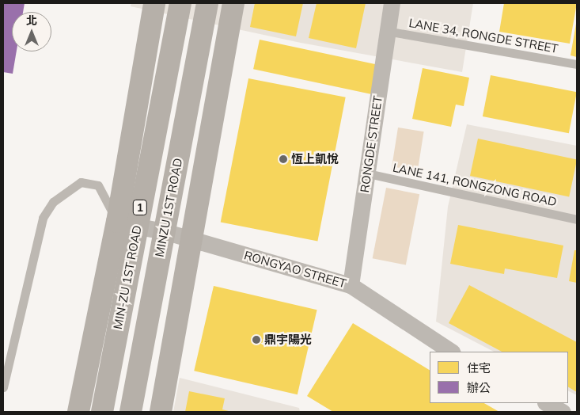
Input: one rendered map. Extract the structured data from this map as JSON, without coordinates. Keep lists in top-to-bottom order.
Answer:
{
  "streets": {
    "main road": ["1", "MINZU 1ST ROAD", "MIN-ZU 1ST ROAD"],
    "street": ["RONGDE STREET", "RONGYAO STREET"],
    "lane": ["LANE 34, RONGDE STREET", "LANE 141, RONGZONG ROAD"]
  },
  "crossings": [
    ["LANE 34, RONGDE STREET", "RONGDE STREET"],
    ["RONGDE STREET", "LANE 141, RONGZONG ROAD"],
    ["RONGDE STREET", "RONGYAO STREET"],
    ["1", "RONGYAO STREET"],
    ["1", "MIN-ZU 1ST ROAD"],
    ["MINZU 1ST ROAD", "RONGYAO STREET"],
    ["RONGYAO STREET", "MIN-ZU 1ST ROAD"]
  ],
  "places": ["恆上凱悅", "鼎宇陽光"],
  "legend": ["住宅", "辦公"],
  "north": "top"
}
